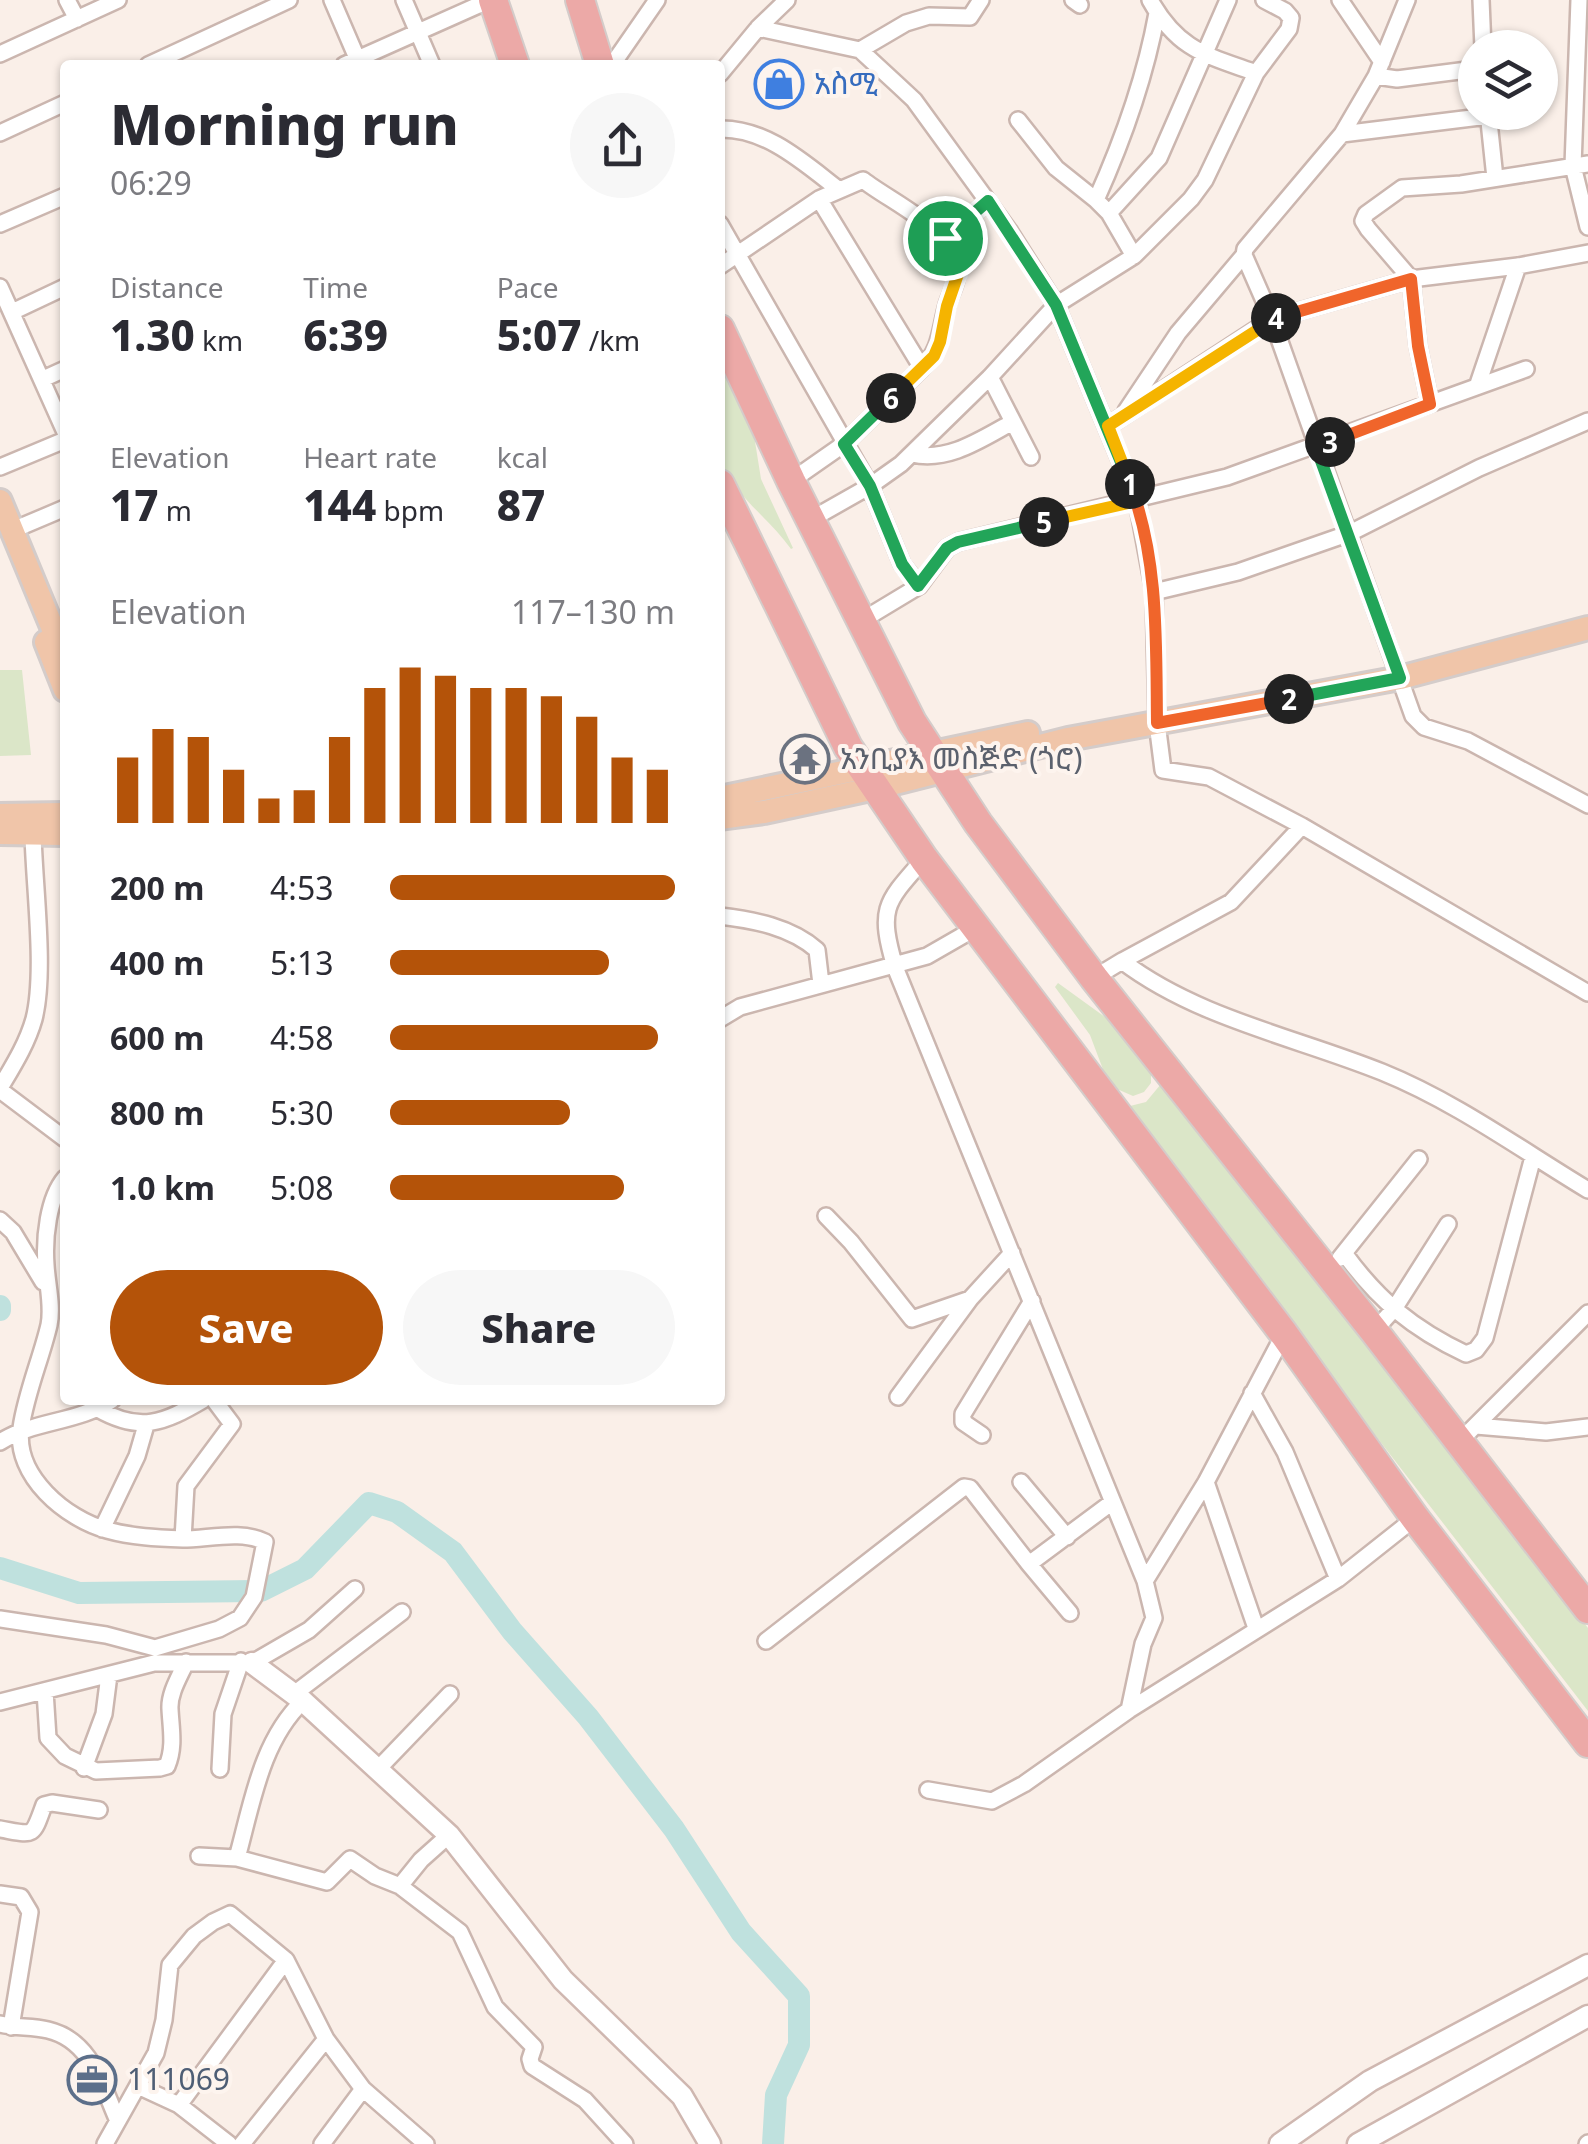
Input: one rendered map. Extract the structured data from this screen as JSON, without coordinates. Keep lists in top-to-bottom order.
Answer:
{
  "places": {
    "shop": ["አስሚ"],
    "temple": ["አንቢያእ መስጅድ (ጎሮ)"],
    "office": ["111069"]
  },
  "page": {
    "heading": ["Morning run", "06:29"],
    "stats": [
      ["Distance", "1.30 km"],
      ["Time", "6:39"],
      ["Pace", "5:07 /km"],
      ["Elevation", "17 m"],
      ["Heart rate", "144 bpm"],
      ["kcal", "87"]
    ],
    "pins": [
      "4",
      "6",
      "3",
      "1",
      "5",
      "2"
    ],
    "chart": ["Elevation", "117–130 m"],
    "list": [
      {
        "name": "200 m",
        "note": "4:53"
      },
      {
        "name": "400 m",
        "note": "5:13"
      },
      {
        "name": "600 m",
        "note": "4:58"
      },
      {
        "name": "800 m",
        "note": "5:30"
      },
      {
        "name": "1.0 km",
        "note": "5:08"
      }
    ],
    "buttons": ["Save", "Share"]
  }
}
